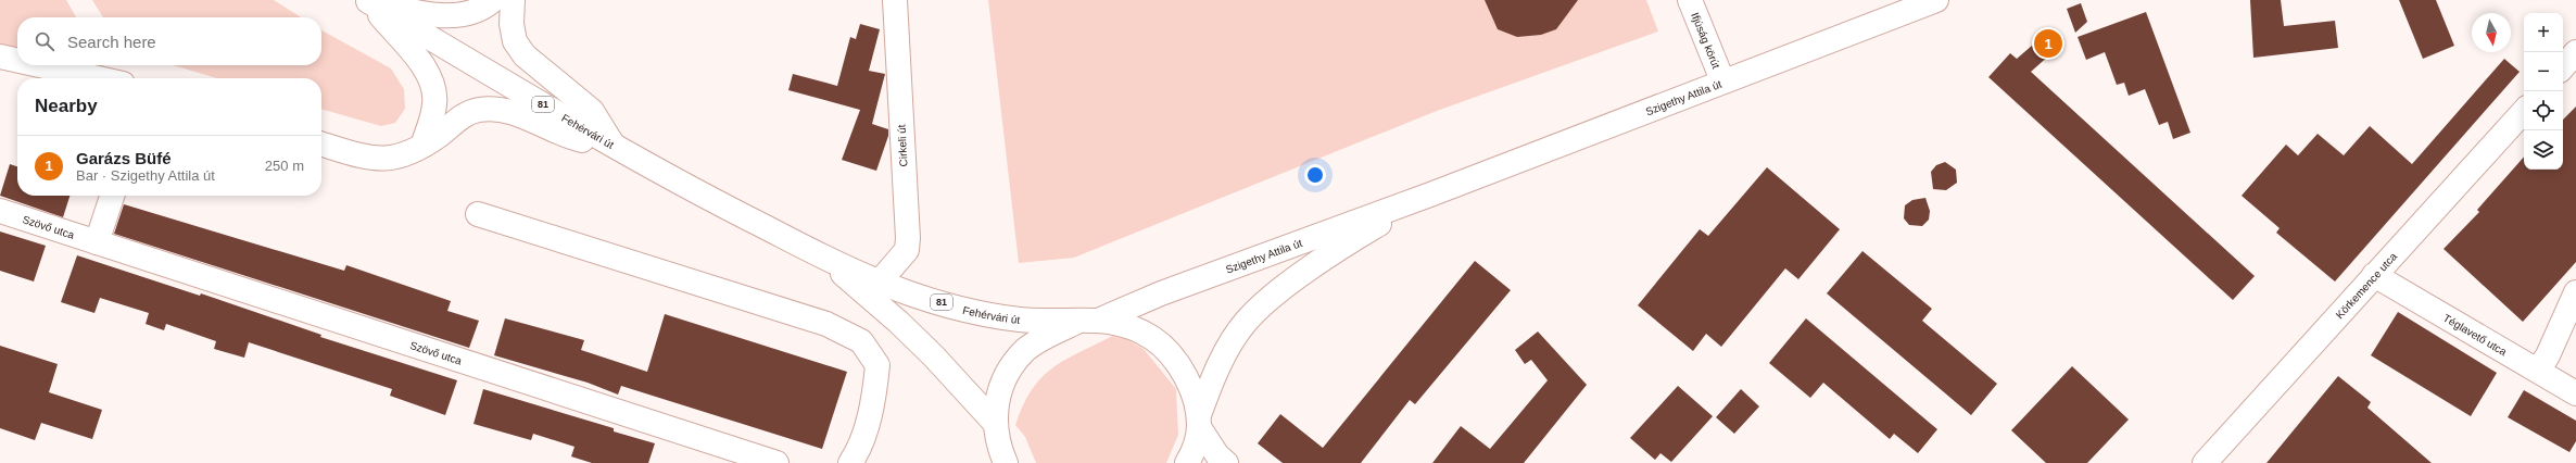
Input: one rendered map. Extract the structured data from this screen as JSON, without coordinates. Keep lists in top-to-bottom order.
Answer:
{
  "streets": {
    "street": [
      "Ifjúság körút",
      "Szigethy Attila út",
      "81",
      "Fehérvári út",
      "Cirkeli út",
      "Szövő utca",
      "Körkemence utca",
      "Téglavető utca"
    ]
  },
  "crossings": [
    ["Ifjúság körút", "Szigethy Attila út"],
    ["Szigethy Attila út", "Fehérvári út"],
    ["Fehérvári út", "Cirkeli út"],
    ["Körkemence utca", "Téglavető utca"]
  ],
  "north": "bottom",
  "page": {
    "map_buttons": ["+", "−"],
    "search": "Search here",
    "pins": "1",
    "heading": "Nearby",
    "list": [
      {
        "mark": "1",
        "name": "Garázs Büfé",
        "note": "Bar · Szigethy Attila út",
        "value": "250 m"
      }
    ]
  }
}
